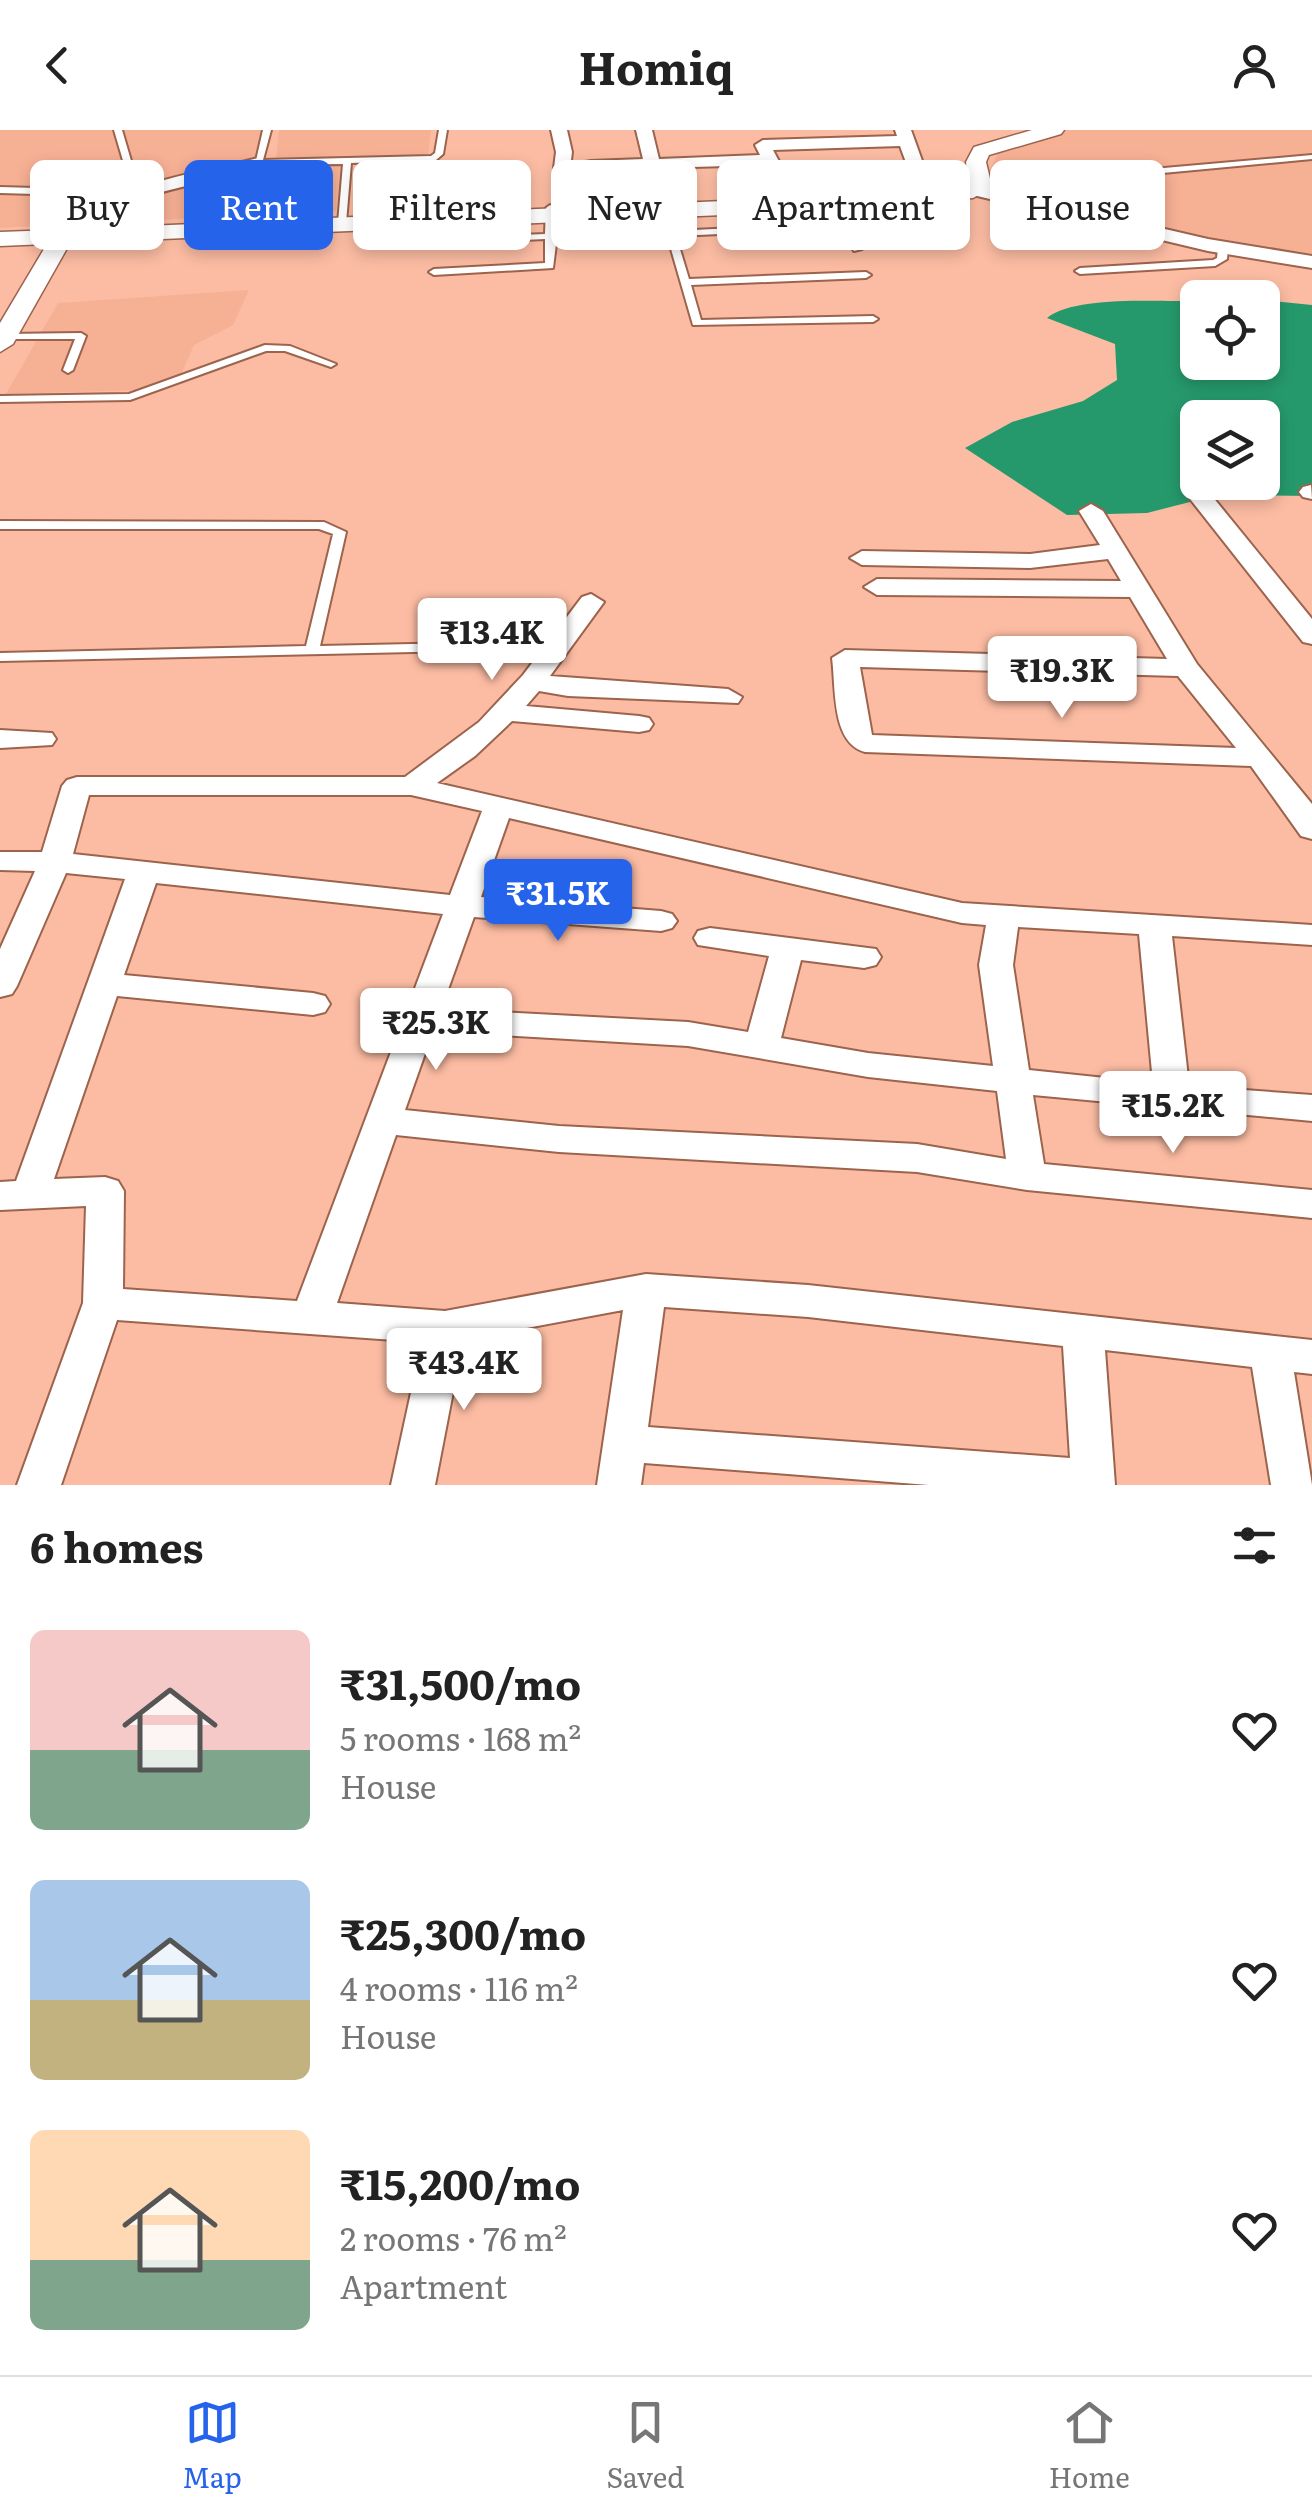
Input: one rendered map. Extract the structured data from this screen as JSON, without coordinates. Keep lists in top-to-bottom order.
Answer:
{
  "page": {
    "header": "Homiq",
    "chip": [
      "Buy",
      "Rent",
      "Filters",
      "New",
      "Apartment",
      "House"
    ],
    "price": [
      "₹13.4K",
      "₹19.3K",
      "₹31.5K",
      "₹25.3K",
      "₹15.2K",
      "₹43.4K"
    ],
    "heading": "6 homes",
    "list": [
      {
        "name": "₹31,500/mo",
        "note": "5 rooms · 168 m² · House"
      },
      {
        "name": "₹25,300/mo",
        "note": "4 rooms · 116 m² · House"
      },
      {
        "name": "₹15,200/mo",
        "note": "2 rooms · 76 m² · Apartment"
      }
    ],
    "tabs": ["Map", "Saved", "Home"]
  }
}
